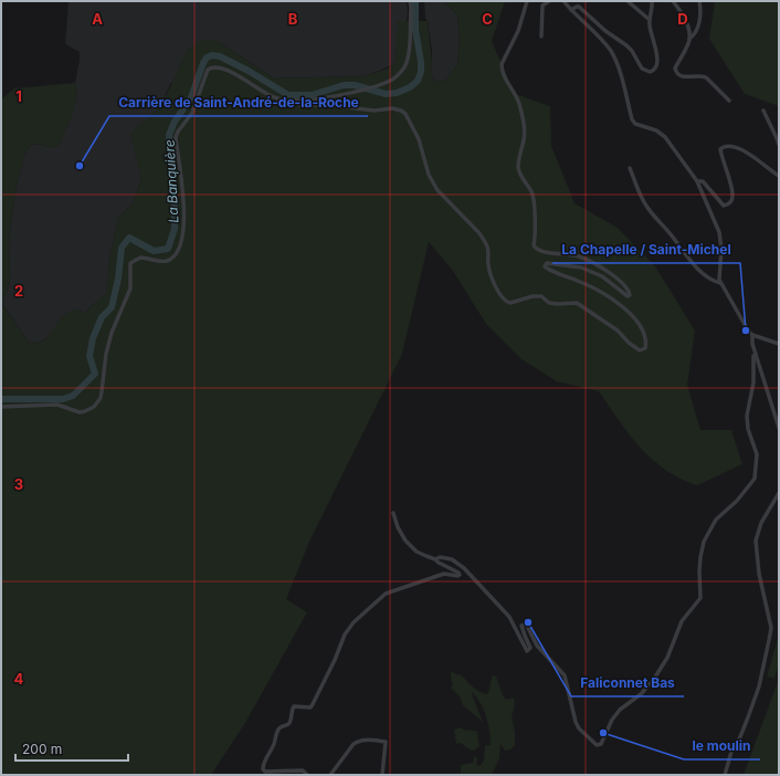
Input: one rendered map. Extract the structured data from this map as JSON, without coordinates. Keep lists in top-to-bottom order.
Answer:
{
  "water": ["La Banquière"],
  "places": [
    "Carrière de Saint-André-de-la-Roche",
    "La Chapelle / Saint-Michel",
    "Faliconnet Bas",
    "le moulin"
  ],
  "scale_bar": "200 m",
  "grid": {
    "columns": [
      "A",
      "B",
      "C",
      "D"
    ],
    "rows": [
      "1",
      "2",
      "3",
      "4"
    ]
  }
}
